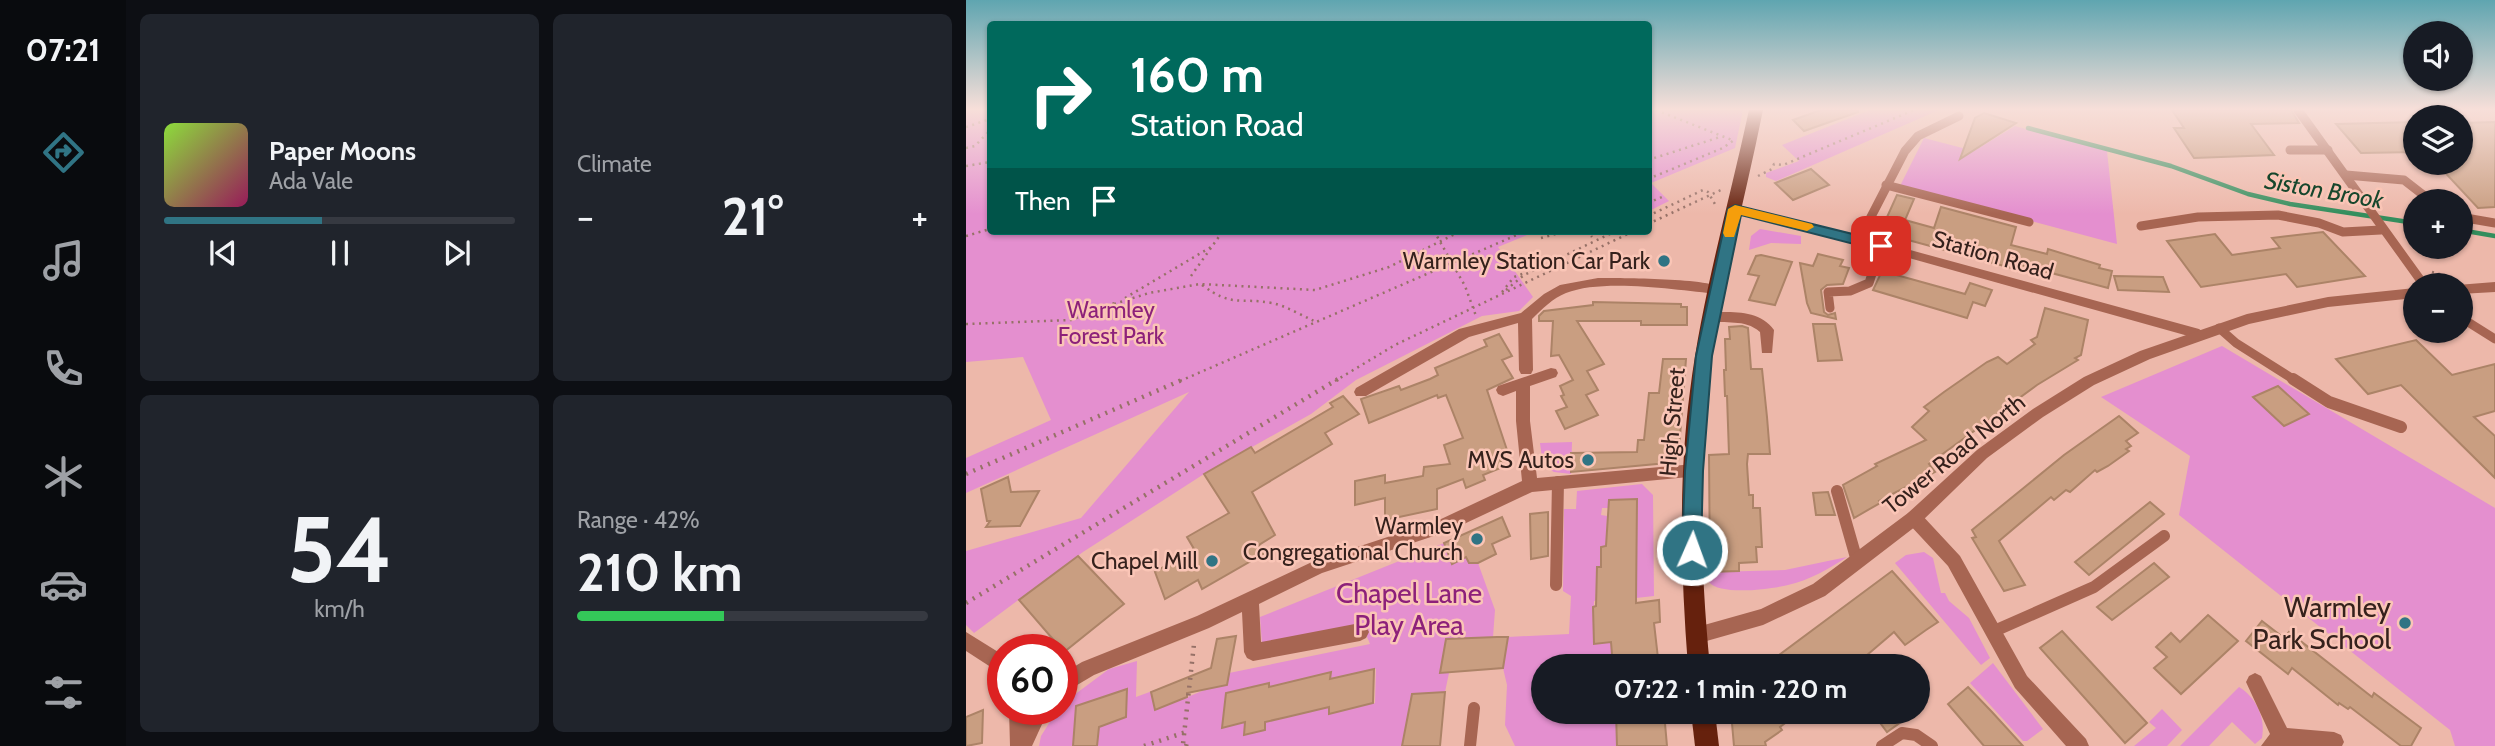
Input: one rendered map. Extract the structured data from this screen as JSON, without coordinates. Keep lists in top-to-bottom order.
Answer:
{
  "streets": {
    "main road": ["High Street"],
    "street": ["Station Road", "Tower Road North"]
  },
  "crossings": [
    ["Station Road", "High Street"],
    ["Station Road", "Tower Road North"],
    ["High Street", "Tower Road North"]
  ],
  "water": ["Siston Brook"],
  "parks": ["Warmley Forest Park", "Chapel Lane Play Area"],
  "places": [
    "Warmley Station Car Park",
    "MVS Autos",
    "Warmley Congregational Church",
    "Chapel Mill",
    "Warmley Park School"
  ],
  "page": {
    "tabs": "07:21",
    "tile": [
      "Climate",
      ["54", "km/h"],
      ["Range · 42%", "210 km"]
    ],
    "map_buttons": ["+", "−"],
    "turn": ["160 m", "Station Road"],
    "song": ["Paper Moons", "Ada Vale"],
    "then": "Then",
    "heat": ["−", "21°", "+"],
    "limit": "60",
    "trip": "07:22 · 1 min · 220 m"
  }
}
